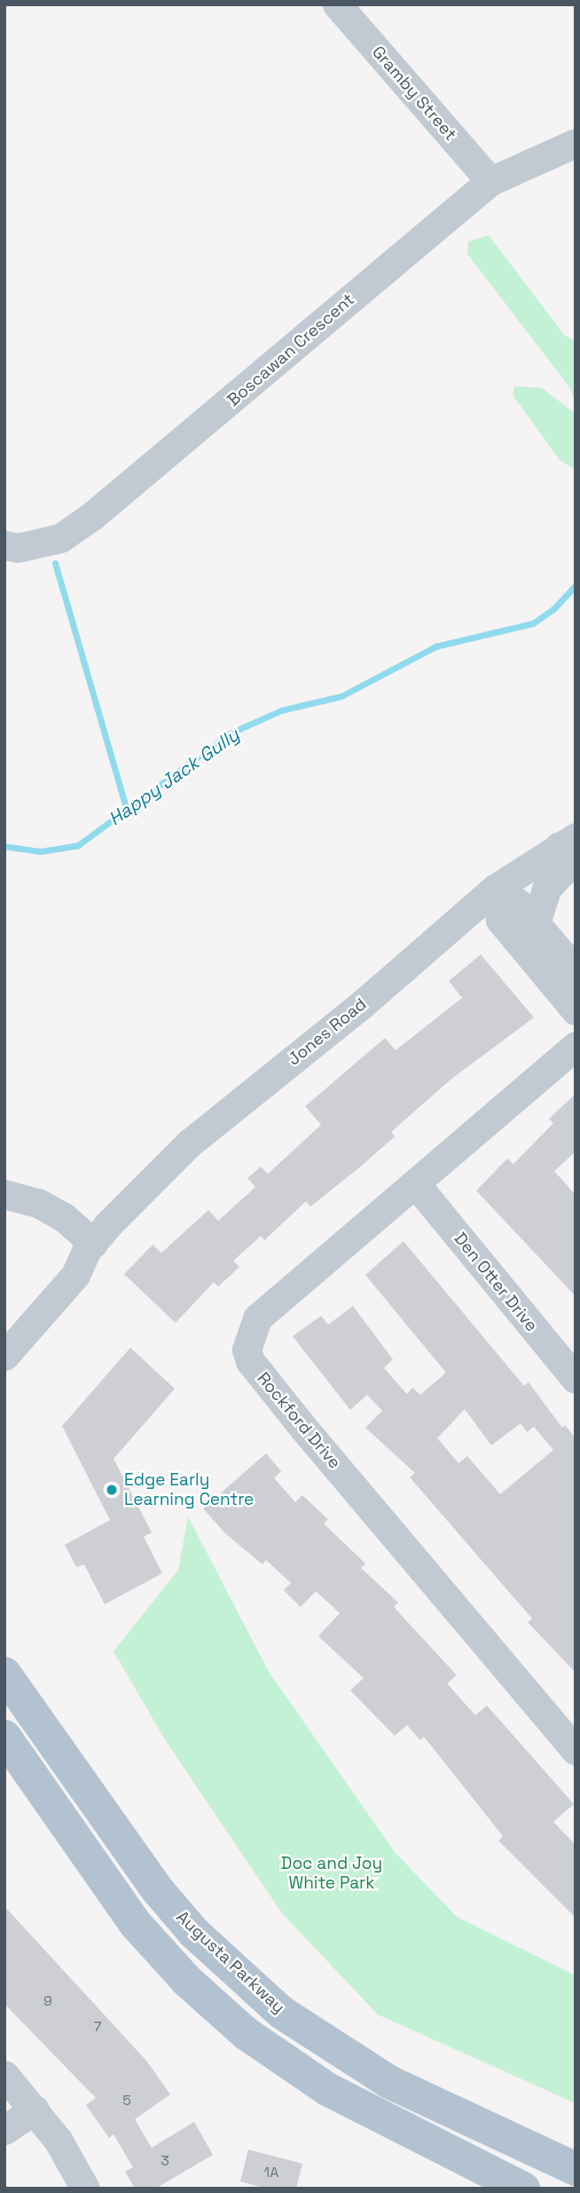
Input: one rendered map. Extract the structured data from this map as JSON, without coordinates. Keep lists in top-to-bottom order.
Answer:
{
  "streets": {
    "main road": ["Augusta Parkway"],
    "street": [
      "Gramby Street",
      "Boscawan Crescent",
      "Jones Road",
      "Den Otter Drive",
      "Rockford Drive"
    ]
  },
  "crossings": [
    ["Gramby Street", "Boscawan Crescent"],
    ["Den Otter Drive", "Rockford Drive"]
  ],
  "water": ["Happy Jack Gully"],
  "parks": ["Doc and Joy White Park"],
  "places": ["Edge Early Learning Centre"],
  "house_numbers": [
    "9",
    "7",
    "5",
    "3",
    "1A"
  ]
}
